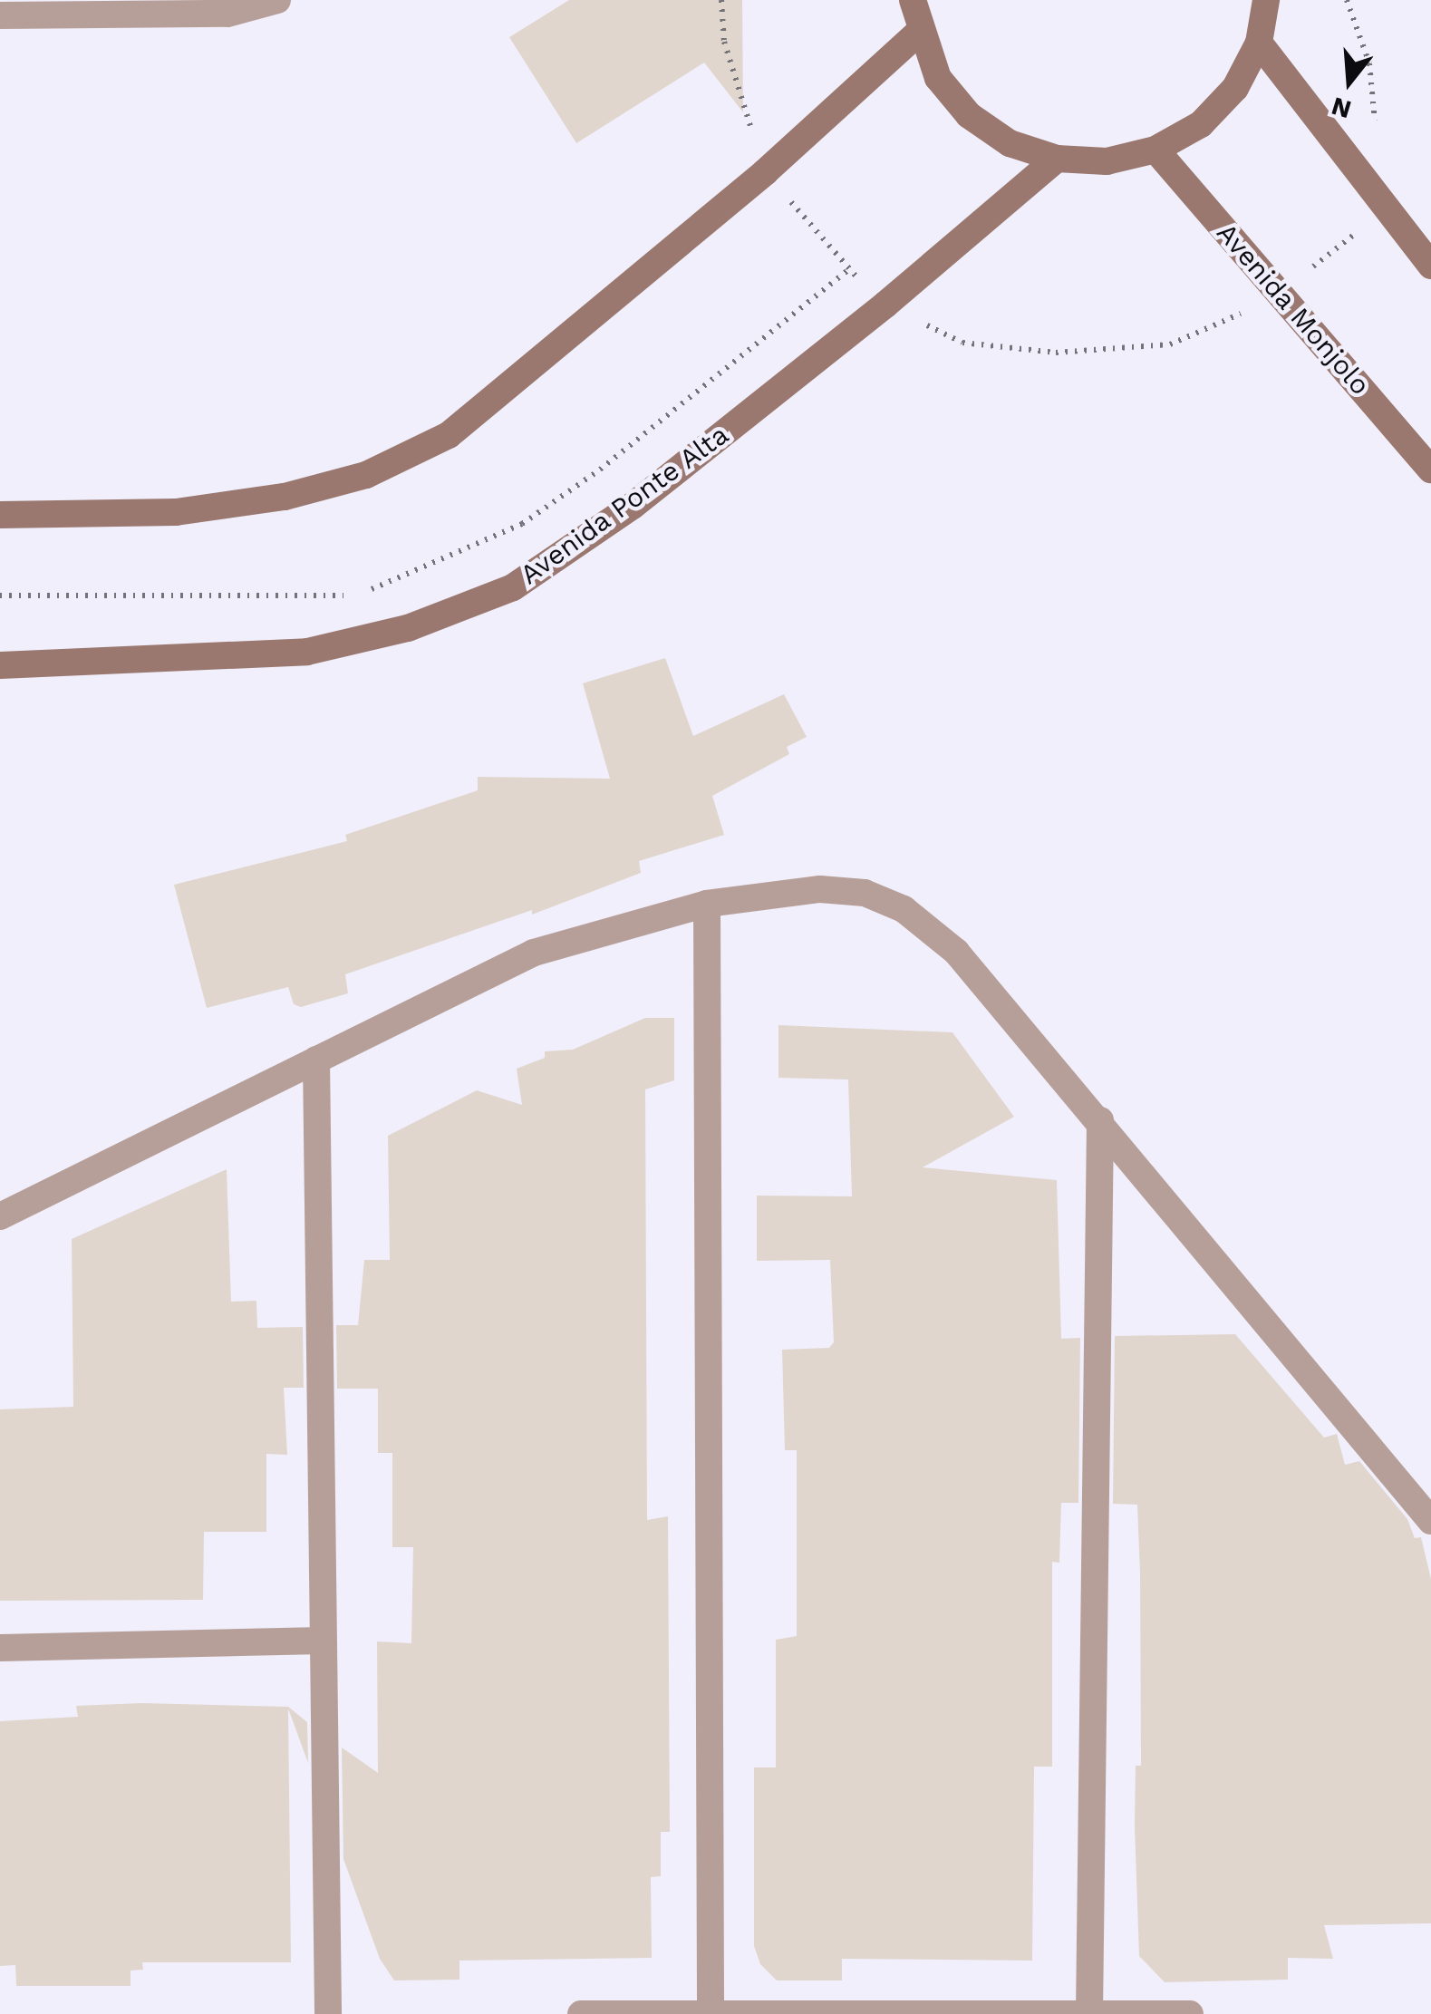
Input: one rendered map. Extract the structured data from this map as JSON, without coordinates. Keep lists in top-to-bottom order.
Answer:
{
  "streets": {
    "main road": ["Avenida Monjolo", "Avenida Ponte Alta"]
  },
  "north": "bottom"
}
